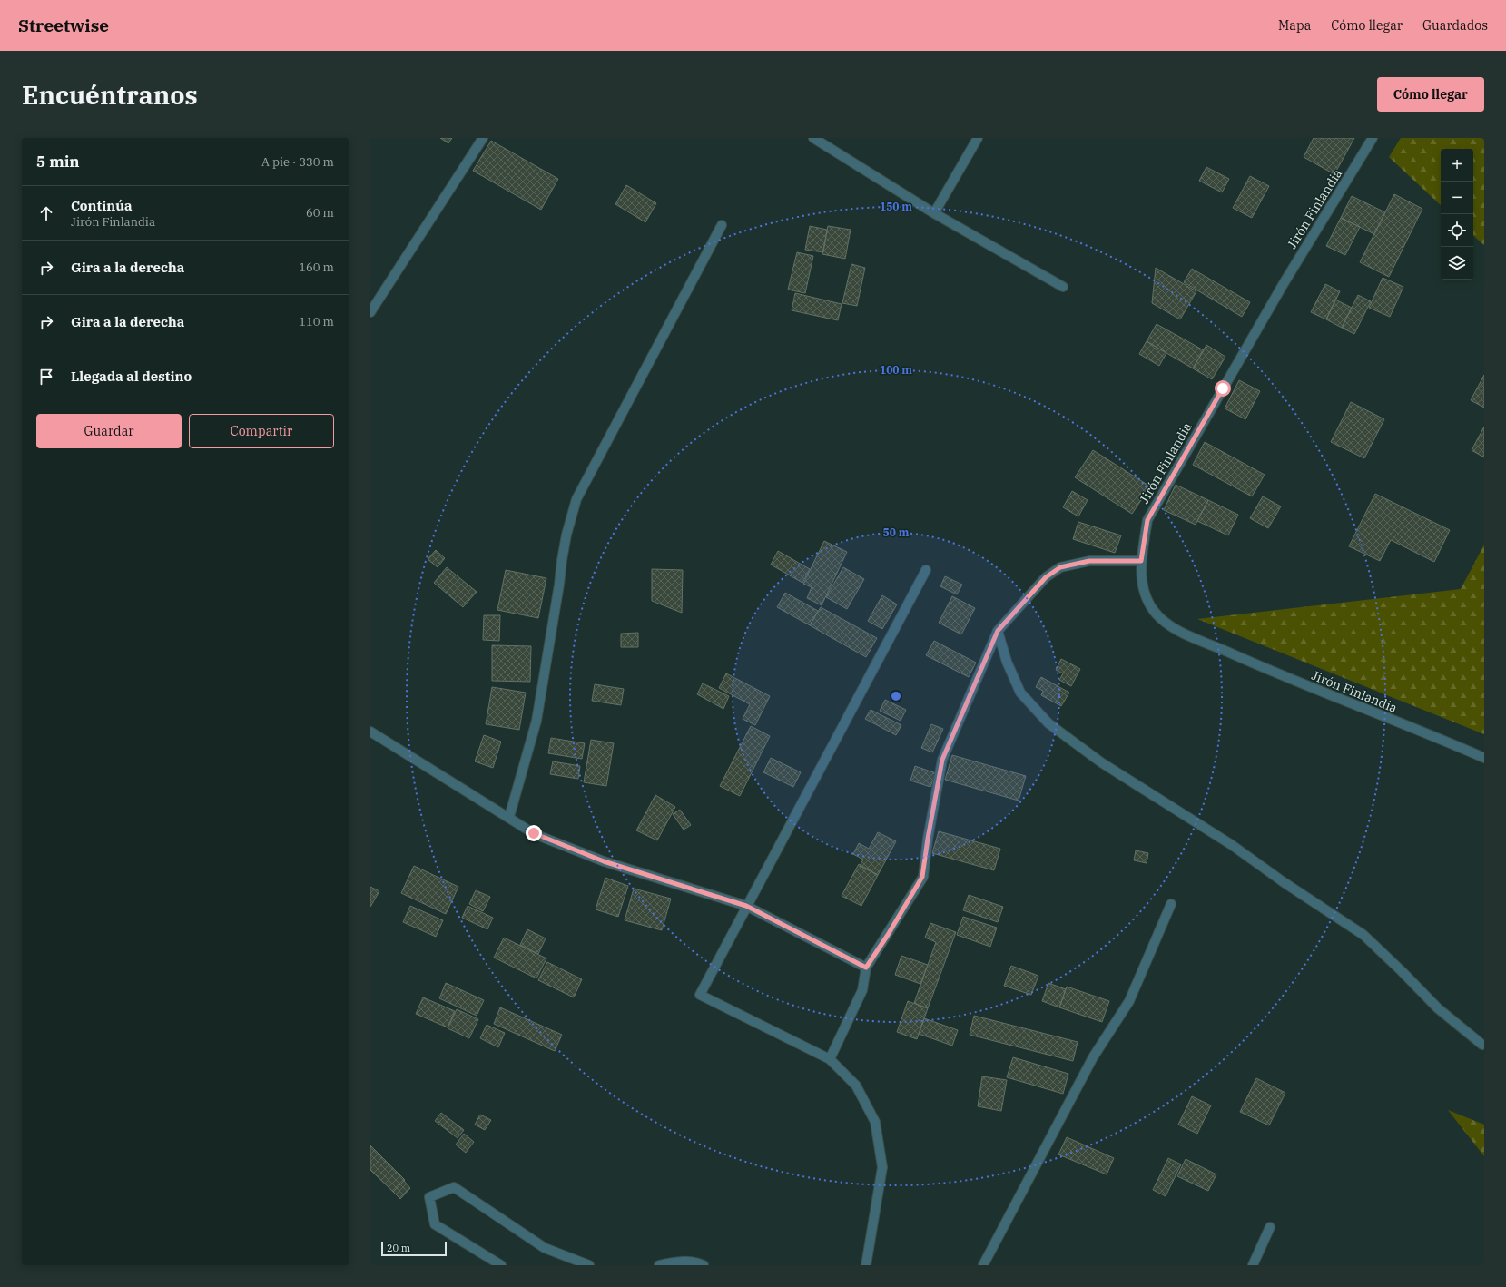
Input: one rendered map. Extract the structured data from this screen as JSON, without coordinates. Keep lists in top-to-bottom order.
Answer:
{
  "streets": {
    "street": ["Jirón Finlandia"]
  },
  "scale_bar": "20 m",
  "page": {
    "header": "Streetwise",
    "nav": ["Mapa", "Cómo llegar", "Guardados"],
    "buttons": [
      "Cómo llegar",
      ["Guardar", "Compartir"]
    ],
    "title": "Encuéntranos",
    "heading": ["5 min", "A pie · 330 m"],
    "map_buttons": ["+", "−"],
    "list": [
      ["Continúa", "Jirón Finlandia", "60 m"],
      ["Gira a la derecha", "160 m"],
      ["Gira a la derecha", "110 m"],
      "Llegada al destino"
    ],
    "scale": "20 m"
  },
  "rings": ["150 m", "100 m", "50 m"]
}
